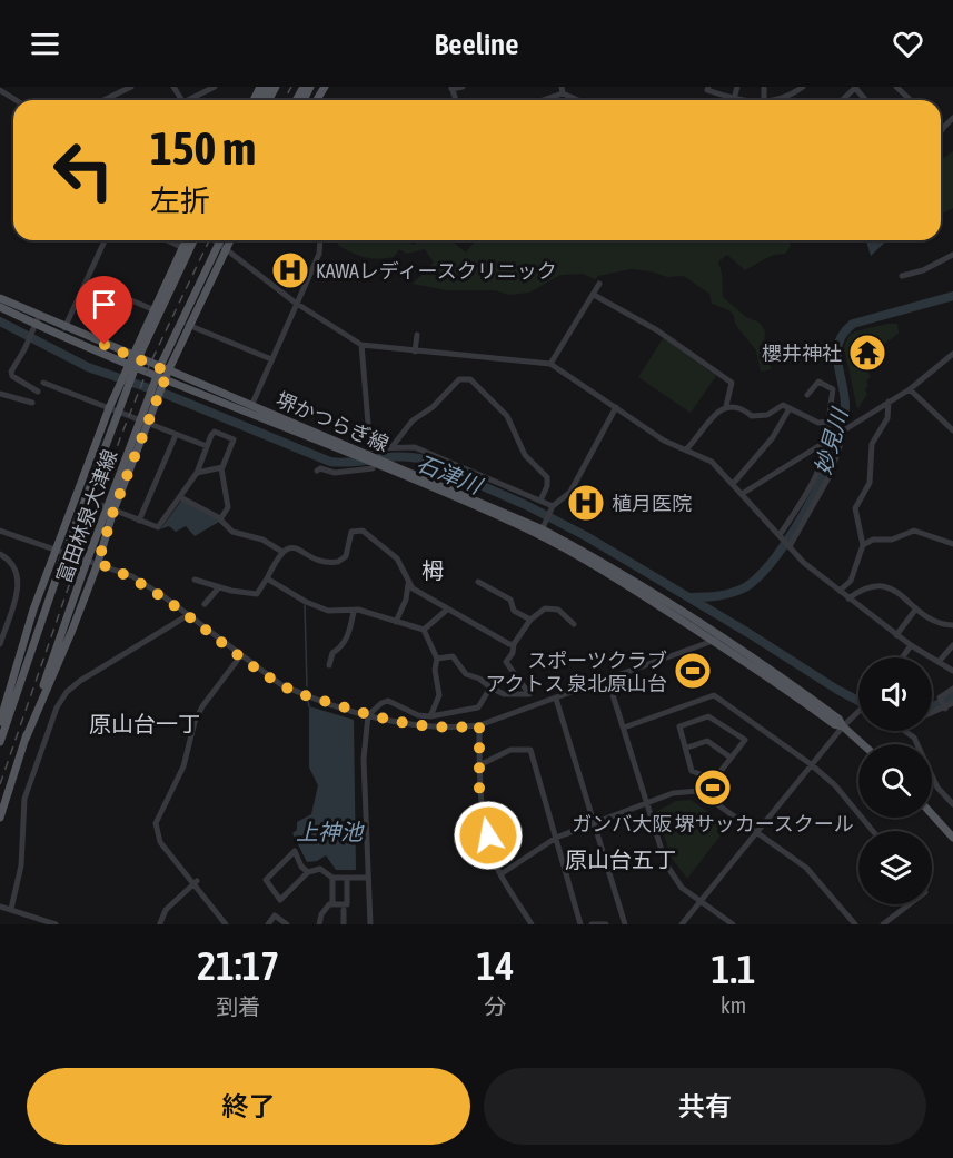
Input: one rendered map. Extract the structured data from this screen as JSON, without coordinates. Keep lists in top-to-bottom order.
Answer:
{
  "streets": {
    "main road": ["堺かつらぎ線", "富田林泉大津線"]
  },
  "districts": ["栂", "原山台一丁", "原山台五丁"],
  "water": ["妙見川", "石津川", "上神池"],
  "places": {
    "hospital": ["KAWAレディースクリニック", "植月医院"],
    "temple": ["櫻井神社"],
    "sports": ["スポーツクラブ アクトス 泉北原山台", "ガンバ大阪 堺サッカースクール"]
  },
  "page": {
    "header": "Beeline",
    "turn": ["150 m", "左折"],
    "eta": [
      "21:17",
      "到着",
      "14",
      "分",
      "1.1",
      "km"
    ],
    "buttons": ["終了", "共有"]
  }
}
